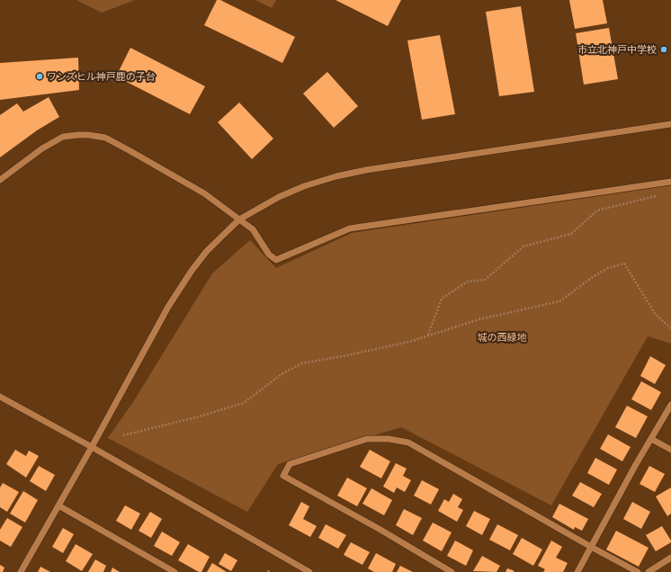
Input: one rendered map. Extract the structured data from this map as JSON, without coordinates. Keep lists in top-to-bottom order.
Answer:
{
  "parks": ["城の西緑地"],
  "places": ["市立北神戸中学校", "ワンズヒル神戸鹿の子台"]
}
